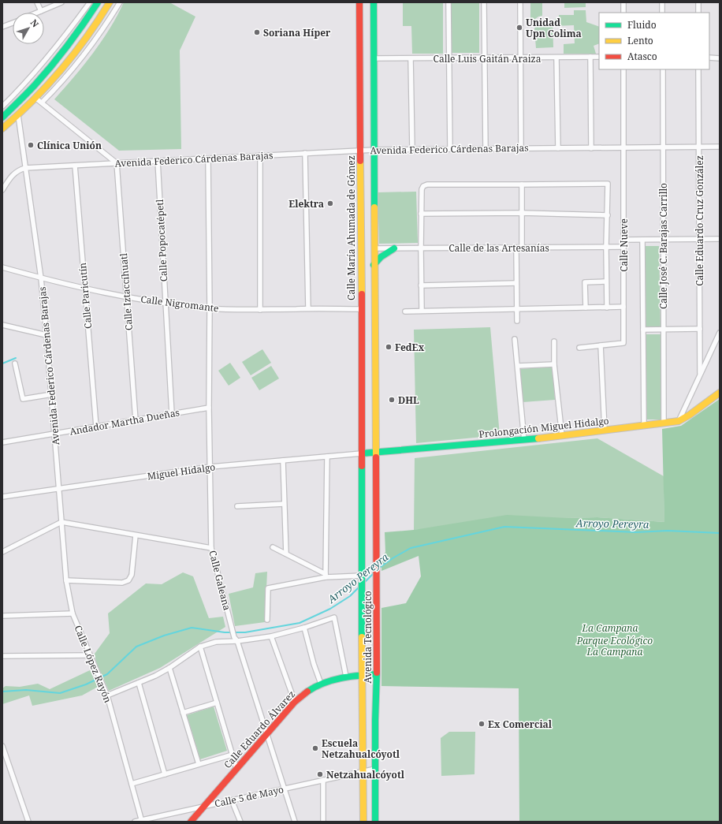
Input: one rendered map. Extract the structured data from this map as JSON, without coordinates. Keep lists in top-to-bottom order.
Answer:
{
  "streets": {
    "main road": [
      "Calle María Ahumada de Gómez",
      "Prolongación Miguel Hidalgo",
      "Avenida Tecnológico",
      "Calle Eduardo Álvarez"
    ],
    "street": [
      "Calle Luis Gaitán Araiza",
      "Avenida Federico Cárdenas Barajas",
      "Calle Eduardo Cruz González",
      "Calle Popocatépetl",
      "Calle Nueve",
      "Calle José C. Barajas Carrillo",
      "Calle de las Artesanías",
      "Calle Iztaccíhuatl",
      "Calle Paricutín",
      "Calle Nigromante",
      "Andador Martha Dueñas",
      "Miguel Hidalgo",
      "Calle Galeana",
      "Calle López Rayón",
      "Calle 5 de Mayo"
    ]
  },
  "crossings": [
    ["Avenida Federico Cárdenas Barajas", "Calle Eduardo Cruz González"],
    ["Avenida Federico Cárdenas Barajas", "Calle María Ahumada de Gómez"],
    ["Avenida Federico Cárdenas Barajas", "Calle Popocatépetl"],
    ["Avenida Federico Cárdenas Barajas", "Calle Nueve"],
    ["Avenida Federico Cárdenas Barajas", "Calle José C. Barajas Carrillo"],
    ["Avenida Federico Cárdenas Barajas", "Calle Iztaccíhuatl"],
    ["Avenida Federico Cárdenas Barajas", "Calle Paricutín"],
    ["Avenida Federico Cárdenas Barajas", "Calle Nigromante"],
    ["Avenida Federico Cárdenas Barajas", "Andador Martha Dueñas"],
    ["Avenida Federico Cárdenas Barajas", "Miguel Hidalgo"],
    ["Avenida Federico Cárdenas Barajas", "Calle Galeana"],
    ["Avenida Federico Cárdenas Barajas", "Calle López Rayón"],
    ["Calle María Ahumada de Gómez", "Calle Nigromante"],
    ["Calle María Ahumada de Gómez", "Prolongación Miguel Hidalgo"],
    ["Calle María Ahumada de Gómez", "Miguel Hidalgo"],
    ["Calle María Ahumada de Gómez", "Avenida Tecnológico"],
    ["Calle Popocatépetl", "Calle Nigromante"],
    ["Calle Popocatépetl", "Andador Martha Dueñas"],
    ["Calle Nueve", "Calle de las Artesanías"],
    ["Calle José C. Barajas Carrillo", "Prolongación Miguel Hidalgo"],
    ["Calle Iztaccíhuatl", "Calle Nigromante"],
    ["Calle Iztaccíhuatl", "Andador Martha Dueñas"],
    ["Calle Paricutín", "Calle Nigromante"],
    ["Calle Paricutín", "Andador Martha Dueñas"],
    ["Calle Nigromante", "Calle Galeana"],
    ["Andador Martha Dueñas", "Calle Galeana"],
    ["Prolongación Miguel Hidalgo", "Miguel Hidalgo"],
    ["Prolongación Miguel Hidalgo", "Avenida Tecnológico"],
    ["Miguel Hidalgo", "Calle Galeana"],
    ["Miguel Hidalgo", "Avenida Tecnológico"],
    ["Calle Galeana", "Calle Eduardo Álvarez"],
    ["Calle Galeana", "Calle 5 de Mayo"],
    ["Avenida Tecnológico", "Calle Eduardo Álvarez"],
    ["Avenida Tecnológico", "Calle 5 de Mayo"],
    ["Calle López Rayón", "Calle 5 de Mayo"],
    ["Calle Eduardo Álvarez", "Calle 5 de Mayo"]
  ],
  "water": ["Arroyo Pereyra"],
  "parks": ["La Campana", "Parque Ecológico La Campana"],
  "places": [
    "Unidad Upn Colima",
    "Soriana Híper",
    "Clínica Unión",
    "Elektra",
    "FedEx",
    "DHL",
    "Ex Comercial",
    "Escuela Netzahualcóyotl",
    "Netzahualcóyotl"
  ],
  "legend": ["Fluido", "Lento", "Atasco"],
  "north": "top right"
}
